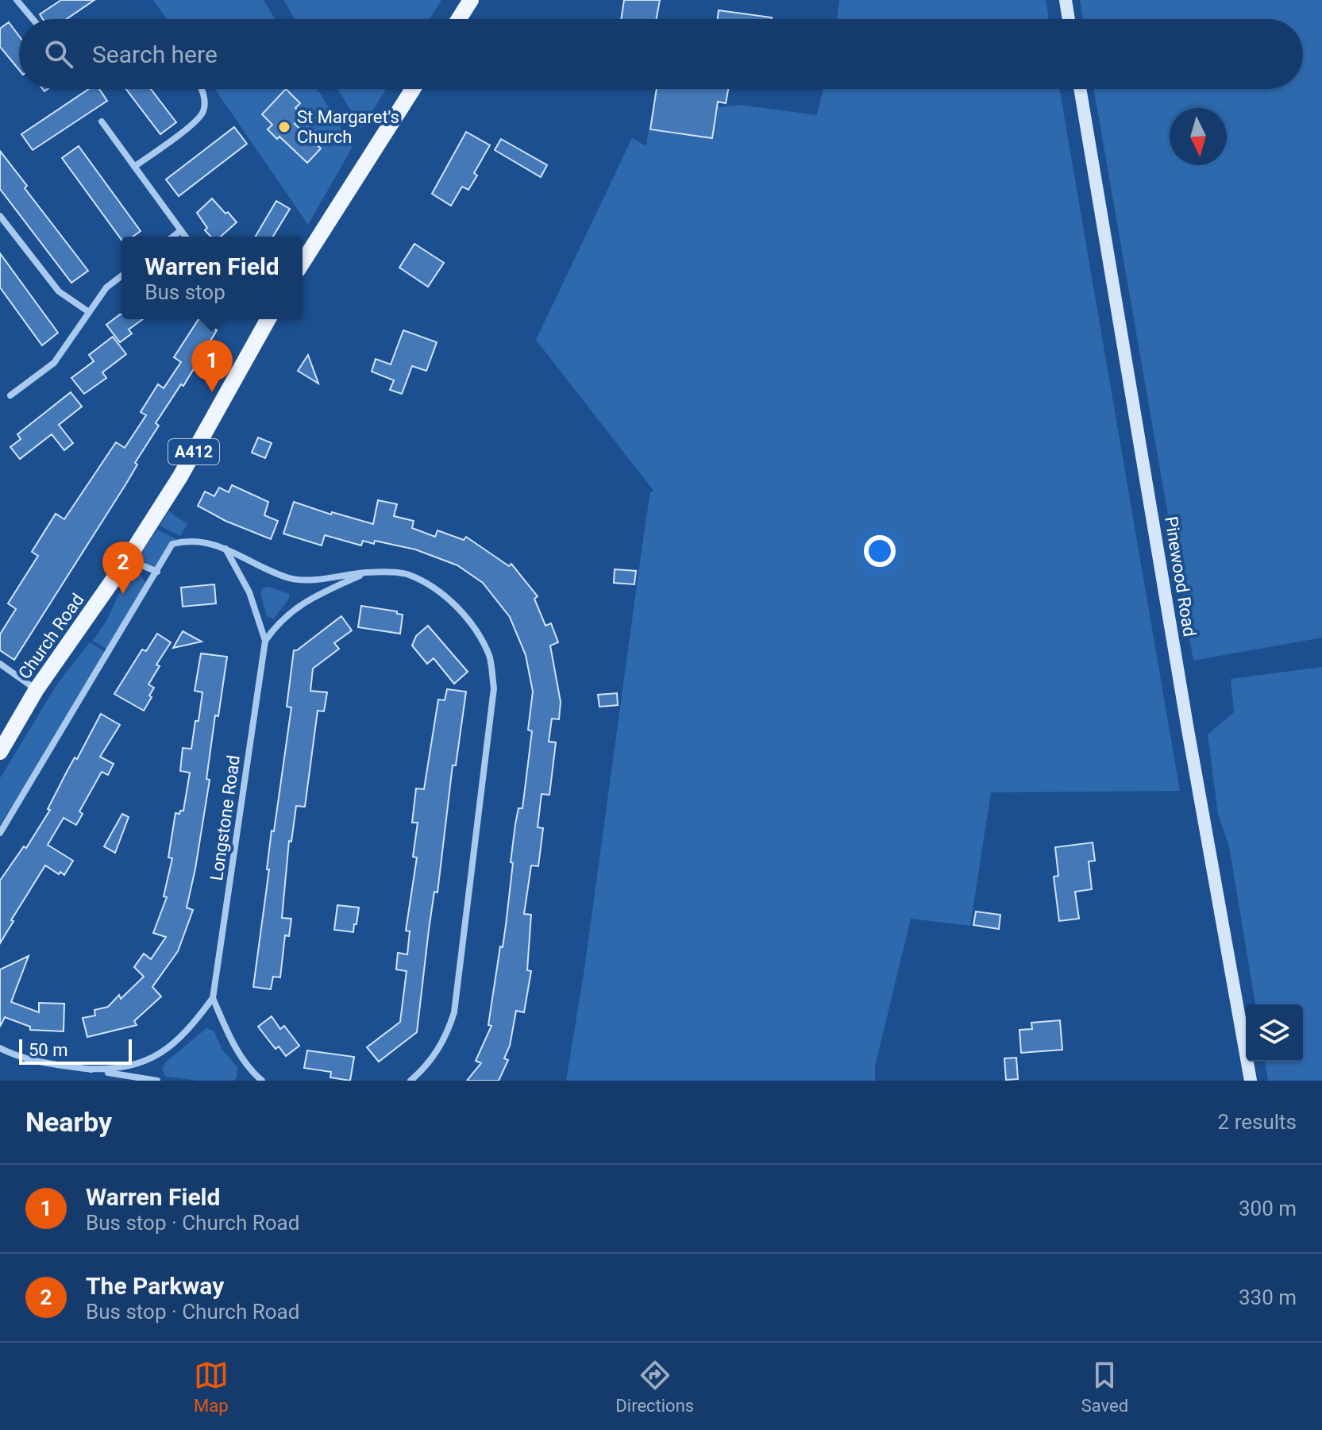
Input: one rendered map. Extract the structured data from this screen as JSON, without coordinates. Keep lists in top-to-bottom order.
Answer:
{
  "streets": {
    "main road": ["A412", "Church Road"],
    "street": ["Pinewood Road", "Longstone Road"]
  },
  "places": ["St Margaret's Church"],
  "scale_bar": "50 m",
  "north": "bottom",
  "page": {
    "search": "Search here",
    "popup": ["Warren Field", "Bus stop"],
    "pins": ["1", "2"],
    "scale": "50 m",
    "heading": ["Nearby", "2 results"],
    "list": [
      {
        "mark": "1",
        "name": "Warren Field",
        "note": "Bus stop · Church Road",
        "value": "300 m"
      },
      {
        "mark": "2",
        "name": "The Parkway",
        "note": "Bus stop · Church Road",
        "value": "330 m"
      }
    ],
    "nav": ["Map", "Directions", "Saved"]
  }
}
